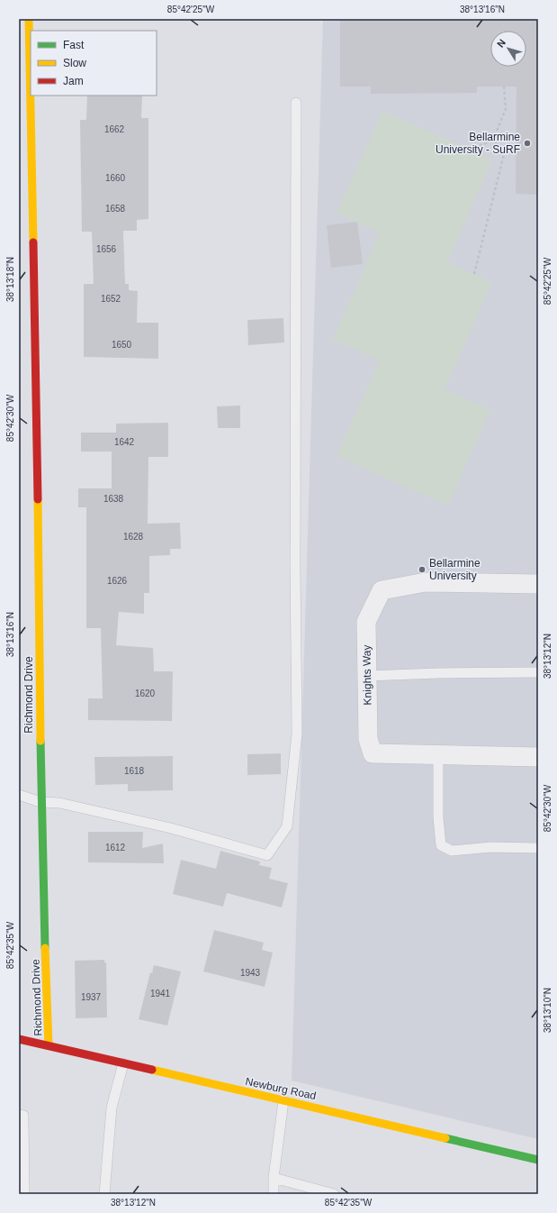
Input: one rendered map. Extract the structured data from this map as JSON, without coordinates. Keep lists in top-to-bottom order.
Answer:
{
  "streets": {
    "street": ["Knights Way", "Richmond Drive", "Newburg Road"]
  },
  "crossings": [
    ["Richmond Drive", "Newburg Road"]
  ],
  "places": ["Bellarmine University - SuRF", "Bellarmine University"],
  "house_numbers": [
    "1662",
    "1660",
    "1658",
    "1656",
    "1652",
    "1650",
    "1642",
    "1638",
    "1628",
    "1626",
    "1620",
    "1618",
    "1612",
    "1943",
    "1941",
    "1937"
  ],
  "legend": ["Fast", "Slow", "Jam"],
  "north": "top left",
  "coordinates": [
    "85°42'25\"W",
    "38°13'16\"N",
    "38°13'18\"N",
    "85°42'30\"W",
    "38°13'12\"N",
    "85°42'35\"W",
    "38°13'10\"N"
  ]
}
